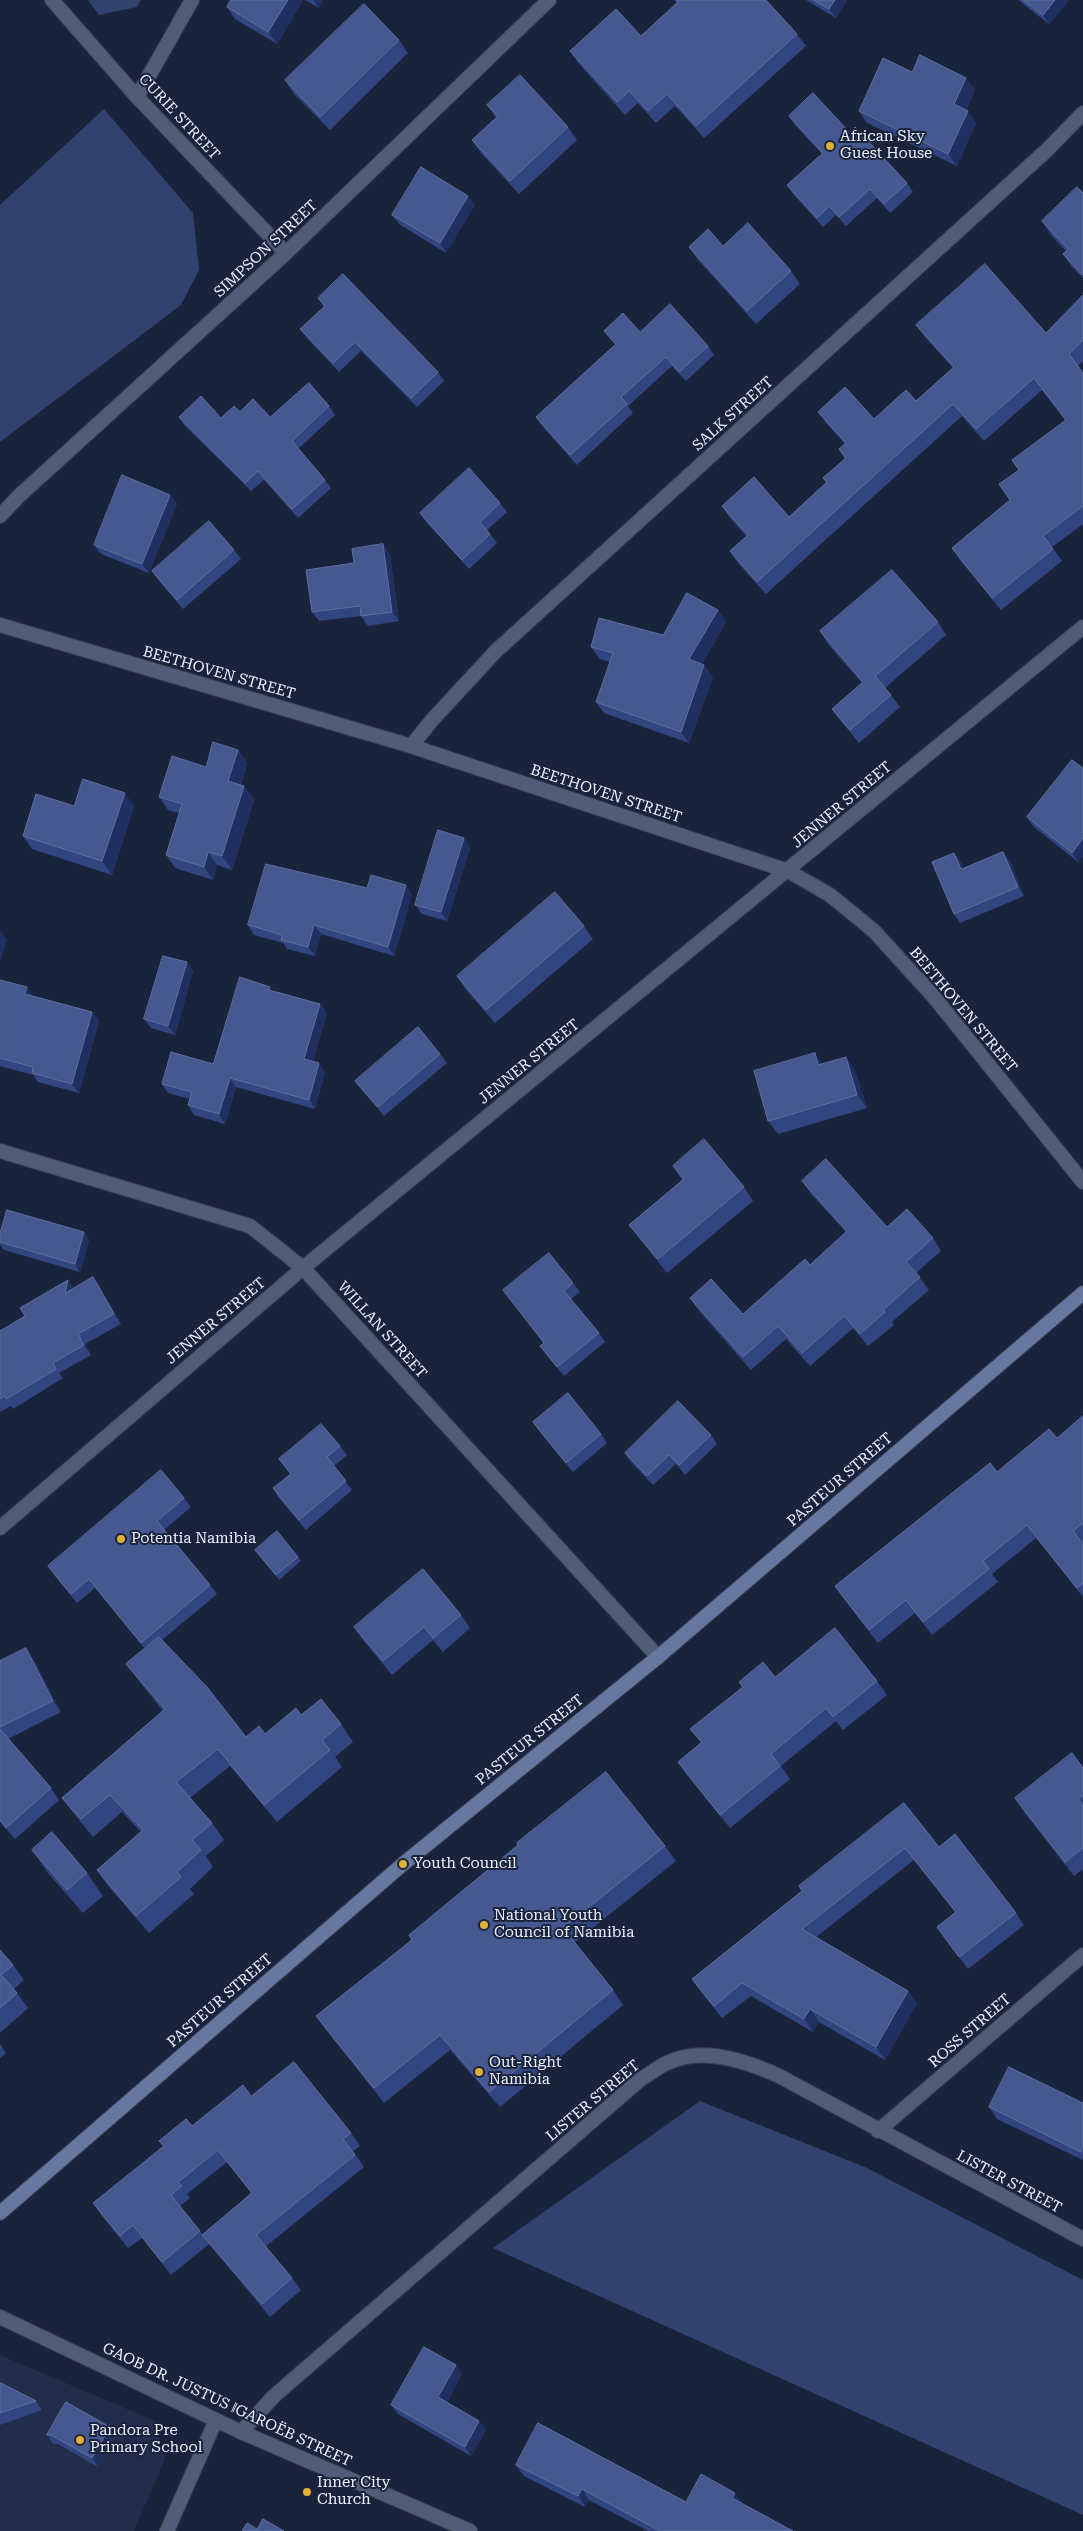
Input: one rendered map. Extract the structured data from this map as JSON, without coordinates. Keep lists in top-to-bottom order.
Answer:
{
  "streets": {
    "main road": ["PASTEUR STREET"],
    "street": [
      "CURIE STREET",
      "SIMPSON STREET",
      "SALK STREET",
      "BEETHOVEN STREET",
      "JENNER STREET",
      "WILLAN STREET",
      "ROSS STREET",
      "LISTER STREET",
      "GAOB DR. JUSTUS ǁGAROËB STREET"
    ]
  },
  "crossings": [
    ["CURIE STREET", "SIMPSON STREET"],
    ["SALK STREET", "BEETHOVEN STREET"],
    ["BEETHOVEN STREET", "JENNER STREET"],
    ["JENNER STREET", "WILLAN STREET"],
    ["WILLAN STREET", "PASTEUR STREET"],
    ["ROSS STREET", "LISTER STREET"],
    ["LISTER STREET", "GAOB DR. JUSTUS ǁGAROËB STREET"]
  ],
  "places": [
    "African Sky Guest House",
    "Potentia Namibia",
    "Youth Council",
    "National Youth Council of Namibia",
    "Out-Right Namibia",
    "Pandora Pre Primary School",
    "Inner City Church"
  ]
}
